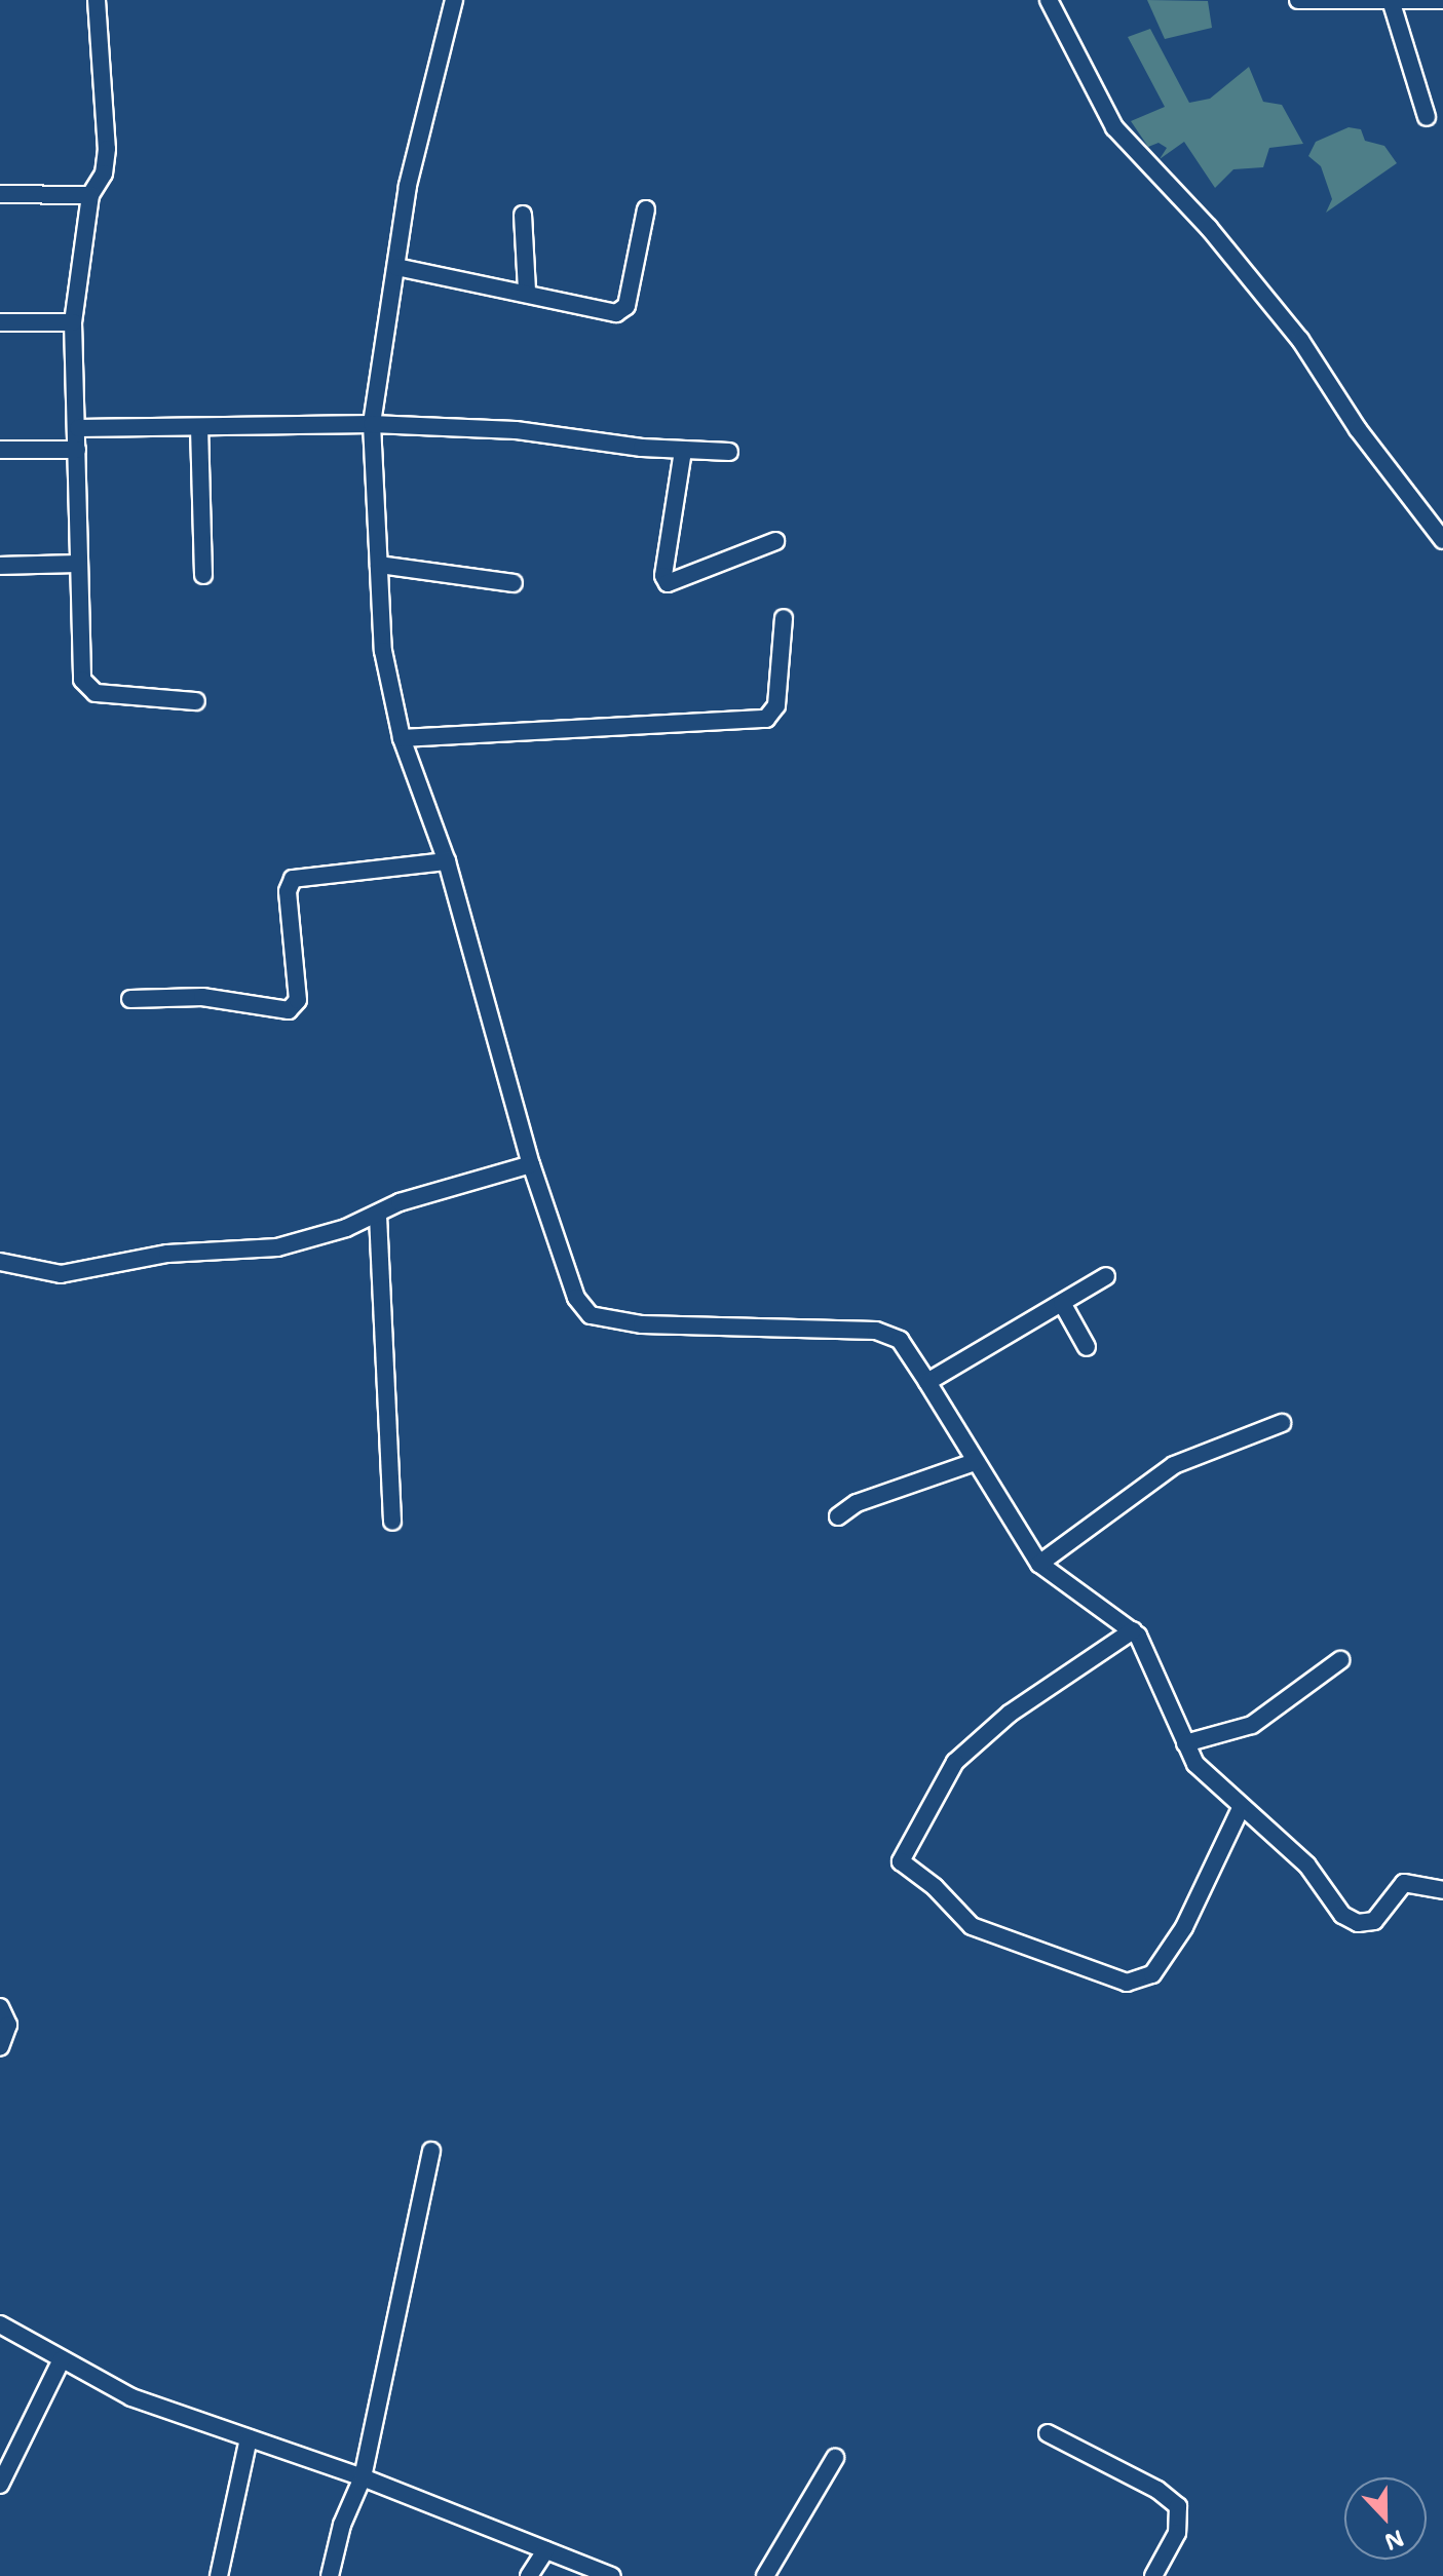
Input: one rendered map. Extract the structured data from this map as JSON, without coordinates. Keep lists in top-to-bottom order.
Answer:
{
  "north": "bottom"
}
